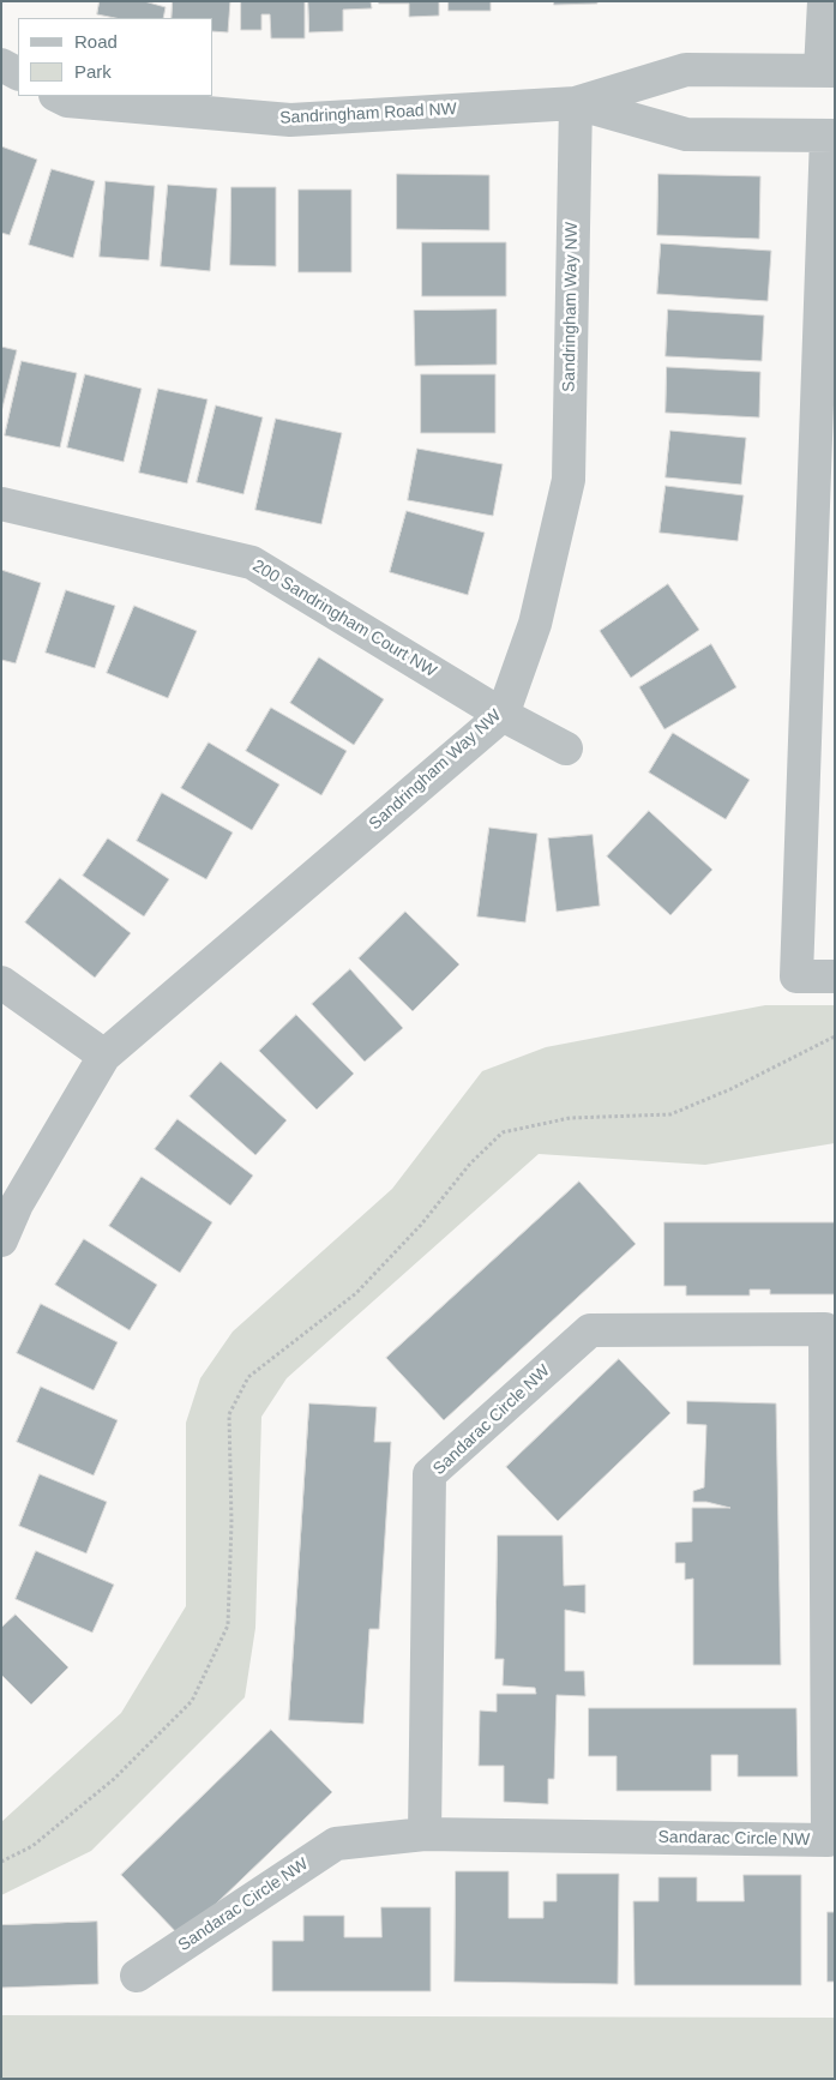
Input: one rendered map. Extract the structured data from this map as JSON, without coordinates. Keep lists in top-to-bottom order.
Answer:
{
  "streets": {
    "street": [
      "Sandringham Road NW",
      "Sandringham Way NW",
      "200 Sandringham Court NW",
      "Sandarac Circle NW"
    ]
  },
  "crossings": [
    ["Sandringham Road NW", "Sandringham Way NW"],
    ["Sandringham Way NW", "200 Sandringham Court NW"]
  ],
  "legend": ["Road", "Park"]
}
